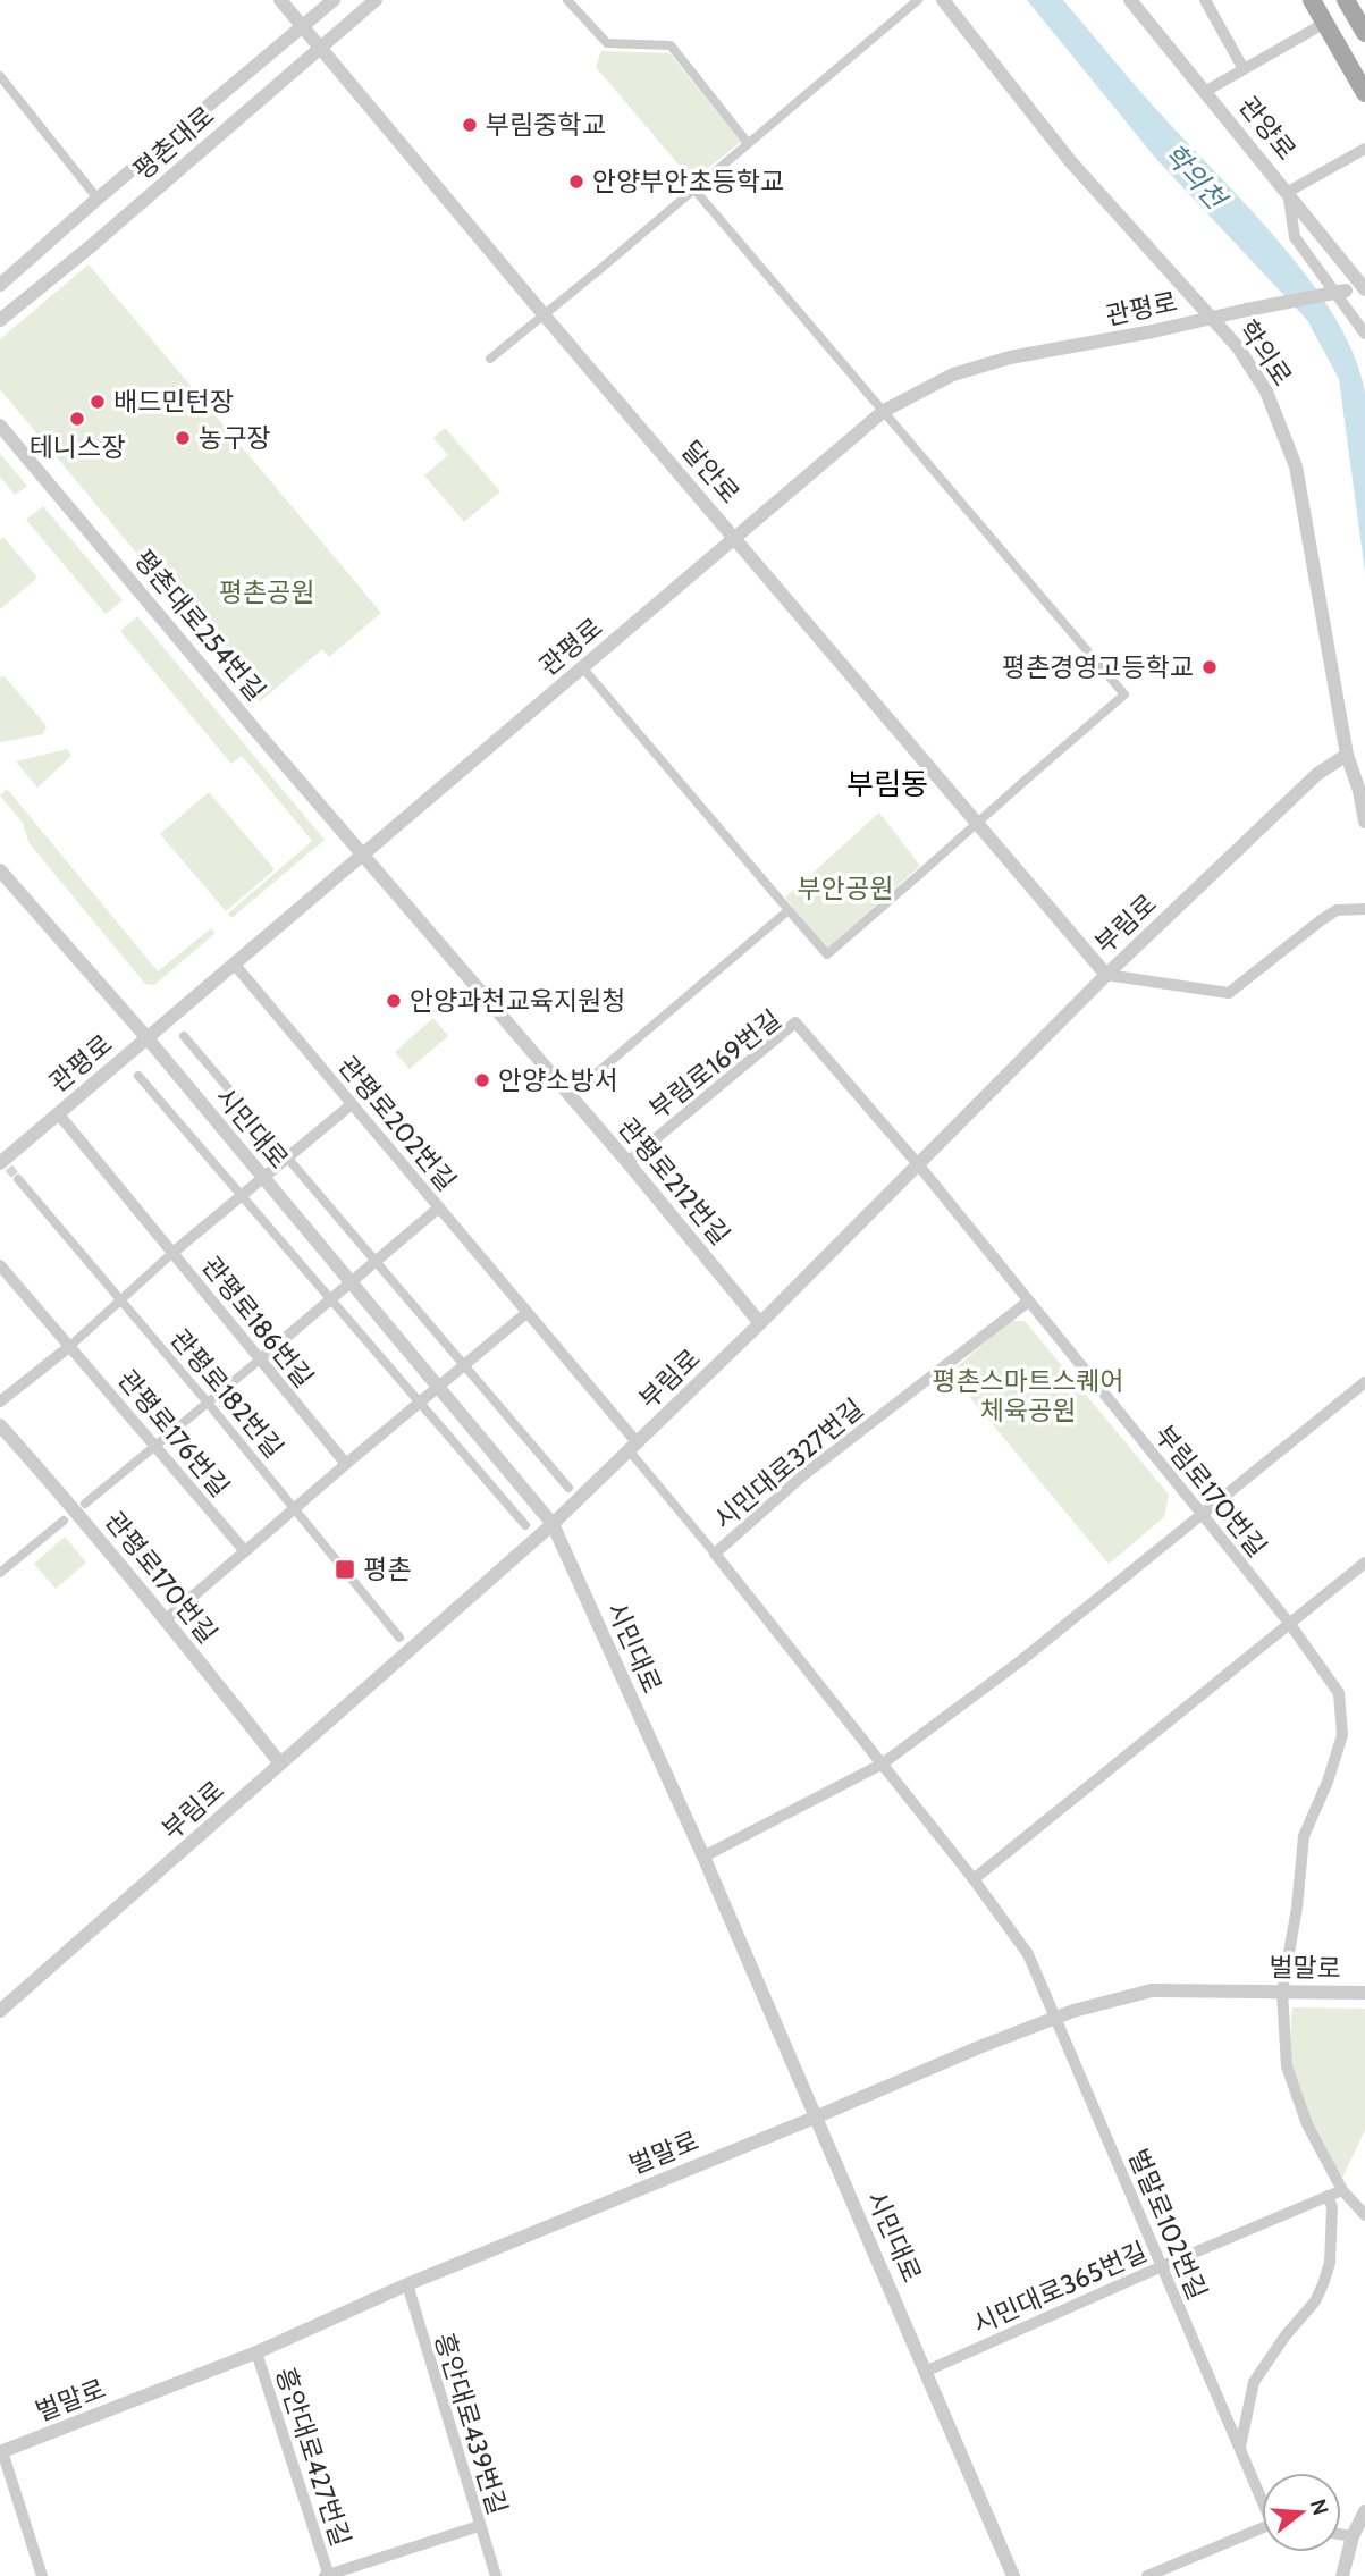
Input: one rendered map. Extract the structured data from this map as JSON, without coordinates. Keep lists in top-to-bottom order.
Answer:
{
  "streets": {
    "street": [
      "관양로",
      "평촌대로",
      "관평로",
      "학의로",
      "달안로",
      "평촌대로254번길",
      "부림로",
      "부림로169번길",
      "관평로202번길",
      "시민대로",
      "관평로212번길",
      "관평로186번길",
      "관평로182번길",
      "관평로176번길",
      "시민대로327번길",
      "부림로170번길",
      "관평로170번길",
      "벌말로",
      "벌말로102번길",
      "시민대로365번길",
      "흥안대로439번길",
      "흥안대로427번길"
    ]
  },
  "crossings": [
    ["관양로", "관평로"],
    ["평촌대로", "달안로"],
    ["관평로", "학의로"],
    ["관평로", "달안로"],
    ["관평로", "평촌대로254번길"],
    ["관평로", "관평로202번길"],
    ["관평로", "시민대로"],
    ["관평로", "관평로212번길"],
    ["관평로", "관평로186번길"],
    ["학의로", "부림로"],
    ["달안로", "부림로"],
    ["평촌대로254번길", "관평로212번길"],
    ["부림로", "부림로169번길"],
    ["부림로", "관평로202번길"],
    ["부림로", "시민대로"],
    ["부림로", "관평로212번길"],
    ["부림로", "부림로170번길"],
    ["부림로", "관평로170번길"],
    ["부림로169번길", "관평로212번길"],
    ["부림로169번길", "부림로170번길"],
    ["시민대로", "벌말로"],
    ["시민대로", "시민대로365번길"],
    ["시민대로327번길", "부림로170번길"],
    ["시민대로327번길", "벌말로102번길"],
    ["부림로170번길", "벌말로"],
    ["부림로170번길", "시민대로365번길"],
    ["벌말로", "벌말로102번길"],
    ["벌말로", "흥안대로439번길"],
    ["벌말로", "흥안대로427번길"],
    ["벌말로102번길", "시민대로365번길"]
  ],
  "districts": ["부림동"],
  "water": ["학의천"],
  "parks": ["평촌공원", "부안공원", "평촌스마트스퀘어 체육공원"],
  "places": {
    "other": [
      "부림중학교",
      "안양부안초등학교",
      "배드민턴장",
      "테니스장",
      "농구장",
      "평촌경영고등학교",
      "안양과천교육지원청",
      "안양소방서"
    ],
    "transit": ["평촌"]
  },
  "north": "right"
}
